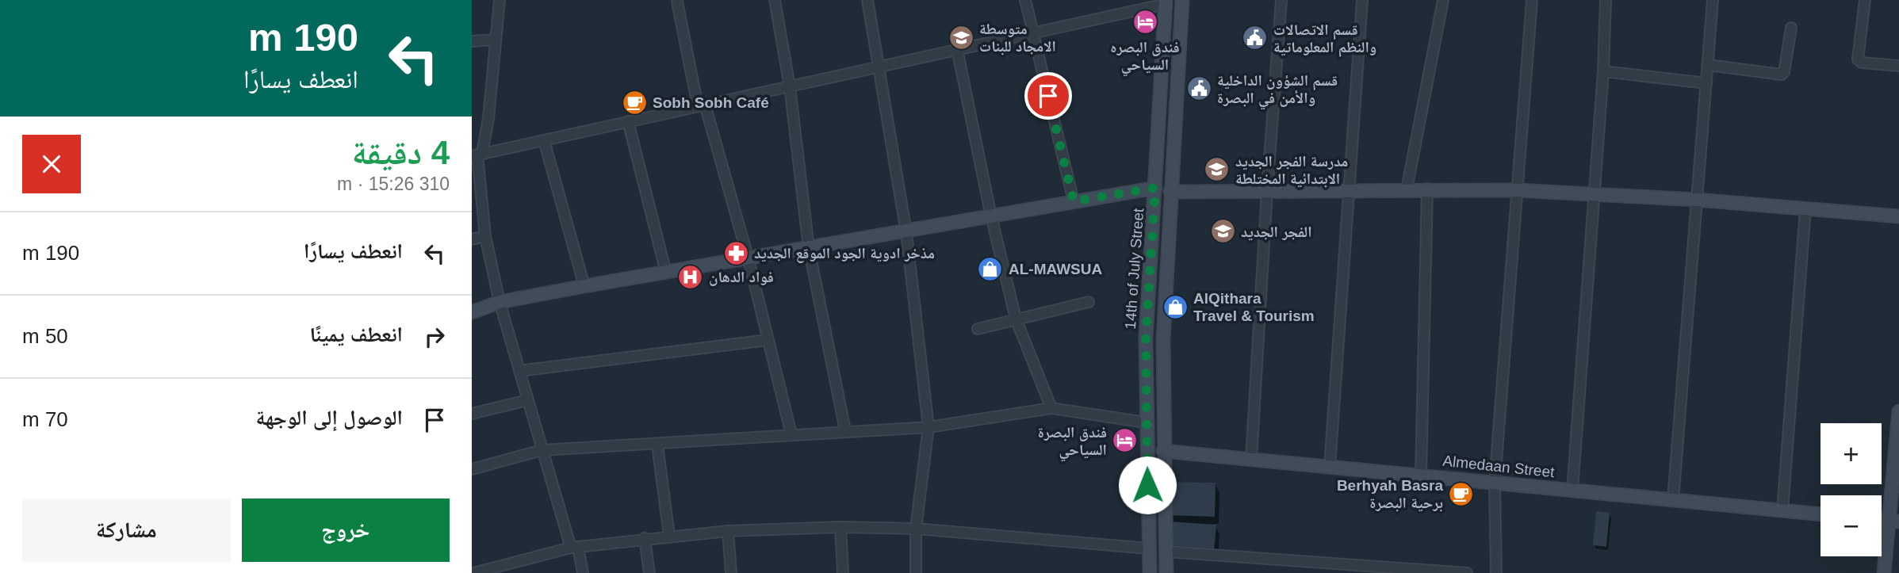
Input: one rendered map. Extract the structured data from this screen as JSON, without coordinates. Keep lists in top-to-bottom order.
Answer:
{
  "streets": {
    "street": ["14th of July Street", "Almedaan Street"]
  },
  "crossings": [
    ["14th of July Street", "Almedaan Street"]
  ],
  "places": {
    "hotel": ["فندق البصره السياحي", "فندق البصرة السياحي"],
    "school or university": ["متوسطة الامجاد للبنات", "مدرسة الفجر الجديد الابتدائية المختلطة", "الفجر الجديد"],
    "public building": ["قسم الاتصالات والنظم المعلوماتية", "قسم الشؤون الداخلية والأمن في البصرة"],
    "cafe": ["Sobh Sobh Café", "Berhyah Basra برحية البصرة"],
    "pharmacy": ["مذخر ادوية الجود الموقع الجديد"],
    "shop": ["AL-MAWSUA", "AlQithara Travel & Tourism"],
    "hospital": ["فواد الدهان"]
  },
  "page": {
    "turn": ["190 m", "انعطف يسارًا"],
    "heading": ["4 دقيقة", "310 m · 15:26"],
    "list": [
      {
        "name": "انعطف يسارًا",
        "value": "190 m"
      },
      {
        "name": "انعطف يمينًا",
        "value": "50 m"
      },
      {
        "name": "الوصول إلى الوجهة",
        "value": "70 m"
      }
    ],
    "map_buttons": ["+", "−"],
    "buttons": ["خروج", "مشاركة"]
  }
}
